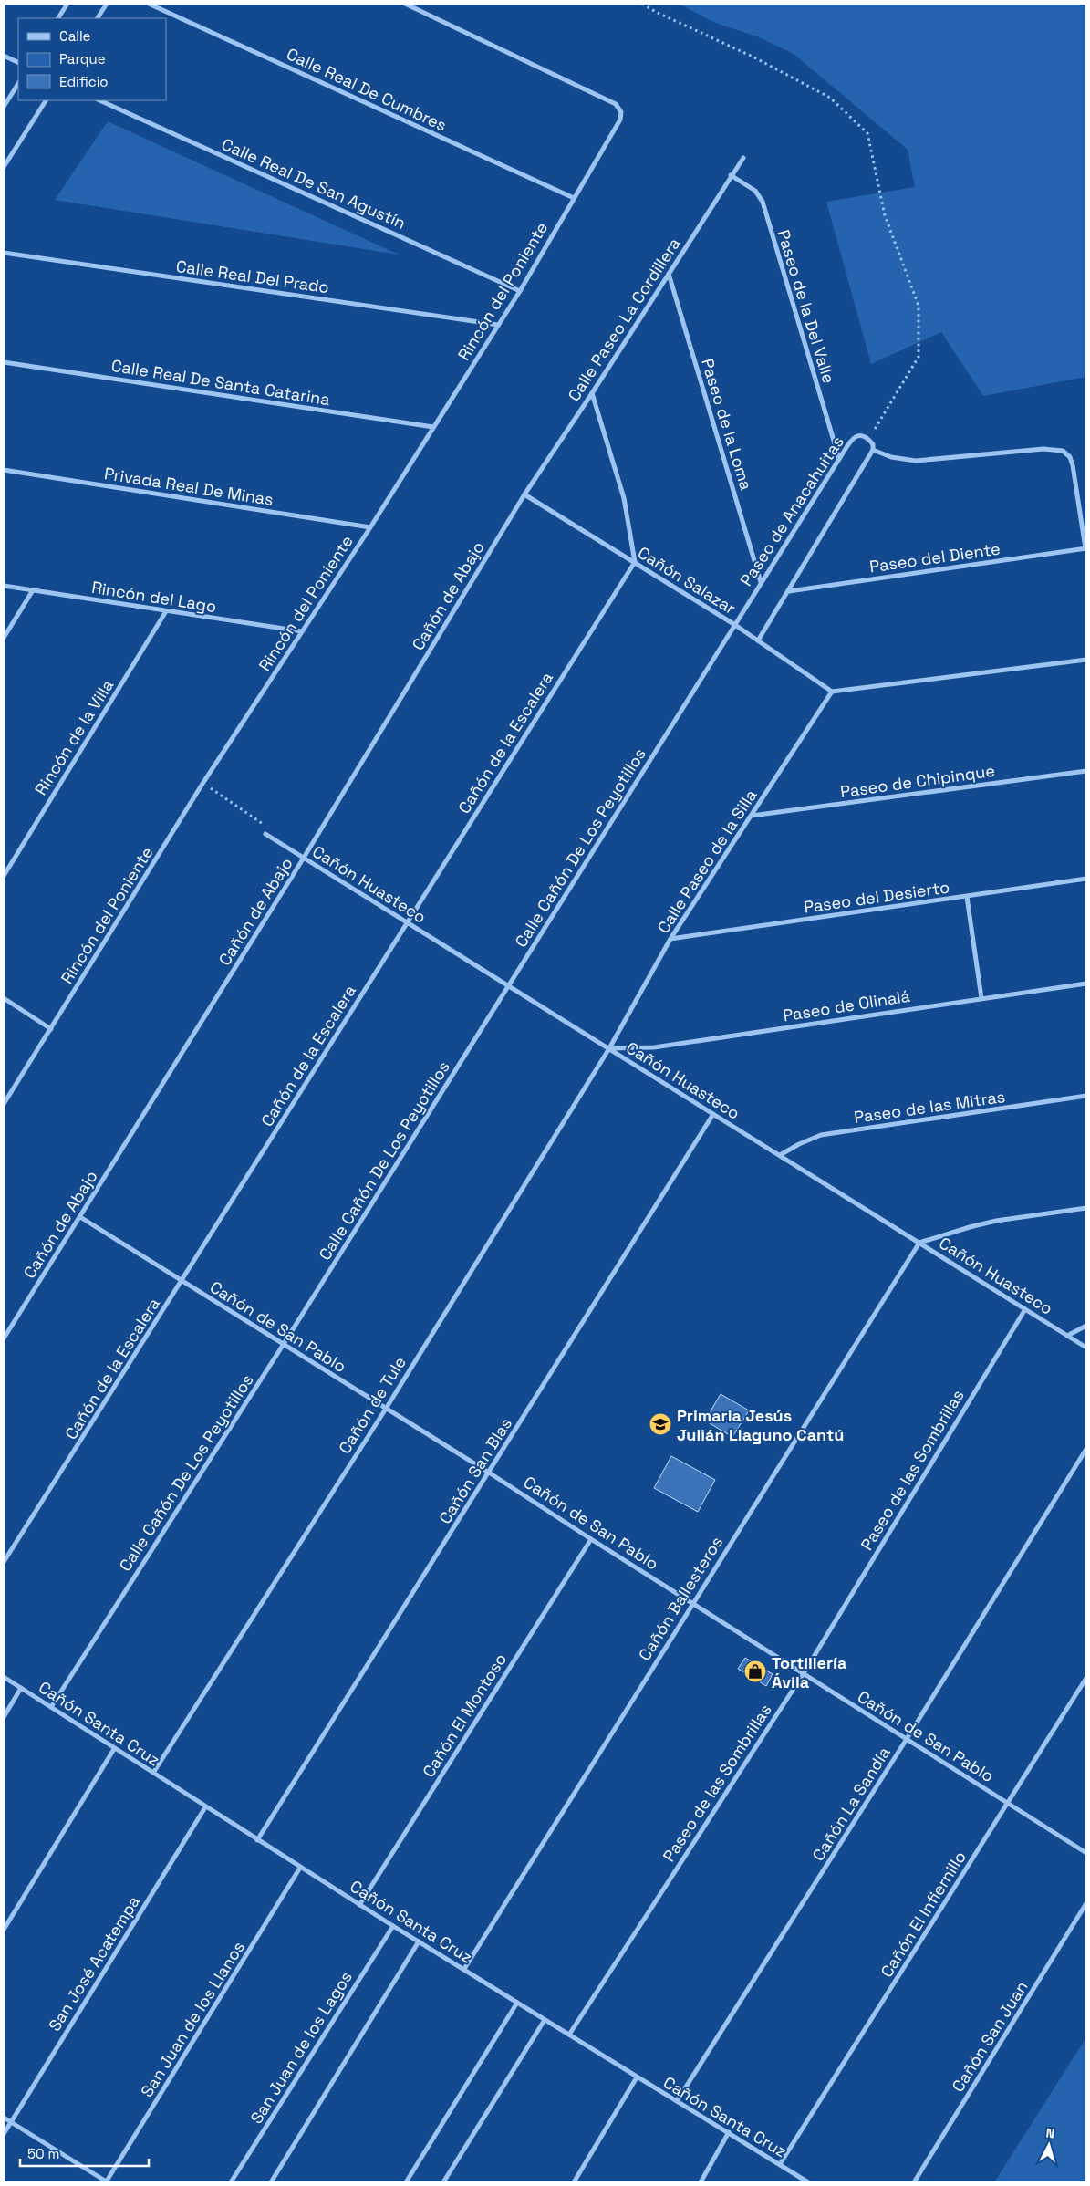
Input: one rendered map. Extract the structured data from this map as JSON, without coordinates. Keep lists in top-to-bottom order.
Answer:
{
  "streets": {
    "street": [
      "Calle Real De Cumbres",
      "Calle Real De San Agustín",
      "Calle Real Del Prado",
      "Rincón del Poniente",
      "Paseo de la Del Valle",
      "Calle Paseo La Cordillera",
      "Calle Real De Santa Catarina",
      "Paseo de la Loma",
      "Privada Real De Minas",
      "Paseo de Anacahuitas",
      "Paseo del Diente",
      "Cañón Salazar",
      "Cañón de Abajo",
      "Rincón del Lago",
      "Rincón de la Villa",
      "Cañón de la Escalera",
      "Paseo de Chipinque",
      "Calle Cañón De Los Peyotillos",
      "Calle Paseo de la Silla",
      "Cañón Huasteco",
      "Paseo del Desierto",
      "Paseo de Olinalá",
      "Paseo de las Mitras",
      "Cañón de San Pablo",
      "Cañón de Tule",
      "Paseo de las Sombrillas",
      "Cañón San Blas",
      "Cañón Ballesteros",
      "Cañón El Montoso",
      "Cañón Santa Cruz",
      "Cañón La Sandía",
      "Cañón El Infiernillo",
      "San José Acatempa",
      "San Juan de los Llanos",
      "Cañón San Juan",
      "San Juan de los Lagos"
    ]
  },
  "crossings": [
    ["Calle Real De Cumbres", "Rincón del Poniente"],
    ["Calle Real De San Agustín", "Rincón del Poniente"],
    ["Calle Real Del Prado", "Rincón del Poniente"],
    ["Rincón del Poniente", "Calle Real De Santa Catarina"],
    ["Rincón del Poniente", "Privada Real De Minas"],
    ["Rincón del Poniente", "Rincón del Lago"],
    ["Paseo de la Del Valle", "Calle Paseo La Cordillera"],
    ["Paseo de la Del Valle", "Paseo de Anacahuitas"],
    ["Calle Paseo La Cordillera", "Paseo de la Loma"],
    ["Calle Paseo La Cordillera", "Cañón Salazar"],
    ["Calle Paseo La Cordillera", "Cañón de Abajo"],
    ["Paseo de la Loma", "Paseo de Anacahuitas"],
    ["Paseo de Anacahuitas", "Paseo del Diente"],
    ["Paseo de Anacahuitas", "Cañón Salazar"],
    ["Paseo de Anacahuitas", "Calle Cañón De Los Peyotillos"],
    ["Cañón Salazar", "Cañón de Abajo"],
    ["Cañón Salazar", "Cañón de la Escalera"],
    ["Cañón Salazar", "Calle Cañón De Los Peyotillos"],
    ["Cañón Salazar", "Calle Paseo de la Silla"],
    ["Cañón de Abajo", "Cañón Huasteco"],
    ["Cañón de Abajo", "Cañón de San Pablo"],
    ["Rincón del Lago", "Rincón de la Villa"],
    ["Cañón de la Escalera", "Cañón Huasteco"],
    ["Cañón de la Escalera", "Cañón de San Pablo"],
    ["Paseo de Chipinque", "Calle Paseo de la Silla"],
    ["Calle Cañón De Los Peyotillos", "Cañón Huasteco"],
    ["Calle Cañón De Los Peyotillos", "Cañón de San Pablo"],
    ["Calle Cañón De Los Peyotillos", "Cañón Santa Cruz"],
    ["Calle Paseo de la Silla", "Cañón Huasteco"],
    ["Calle Paseo de la Silla", "Paseo del Desierto"],
    ["Calle Paseo de la Silla", "Paseo de Olinalá"],
    ["Calle Paseo de la Silla", "Cañón de Tule"],
    ["Cañón Huasteco", "Paseo de Olinalá"],
    ["Cañón Huasteco", "Paseo de las Mitras"],
    ["Cañón Huasteco", "Cañón de Tule"],
    ["Cañón Huasteco", "Paseo de las Sombrillas"],
    ["Cañón Huasteco", "Cañón San Blas"],
    ["Cañón Huasteco", "Cañón Ballesteros"],
    ["Paseo de Olinalá", "Cañón de Tule"],
    ["Cañón de San Pablo", "Cañón de Tule"],
    ["Cañón de San Pablo", "Paseo de las Sombrillas"],
    ["Cañón de San Pablo", "Cañón San Blas"],
    ["Cañón de San Pablo", "Cañón Ballesteros"],
    ["Cañón de San Pablo", "Cañón El Montoso"],
    ["Cañón de San Pablo", "Cañón La Sandía"],
    ["Cañón de San Pablo", "Cañón El Infiernillo"],
    ["Cañón de Tule", "Cañón Santa Cruz"],
    ["Paseo de las Sombrillas", "Cañón Santa Cruz"],
    ["Cañón San Blas", "Cañón Santa Cruz"],
    ["Cañón Ballesteros", "Cañón Santa Cruz"],
    ["Cañón El Montoso", "Cañón Santa Cruz"],
    ["Cañón Santa Cruz", "Cañón La Sandía"],
    ["Cañón Santa Cruz", "Cañón El Infiernillo"],
    ["Cañón Santa Cruz", "San José Acatempa"],
    ["Cañón Santa Cruz", "San Juan de los Llanos"],
    ["Cañón Santa Cruz", "San Juan de los Lagos"]
  ],
  "places": {
    "school or university": ["Primaria Jesús Julián Llaguno Cantú"],
    "shop": ["Tortillería Ávila"]
  },
  "legend": ["Calle", "Parque", "Edificio"],
  "scale_bar": "50 m",
  "north": "top"
}
